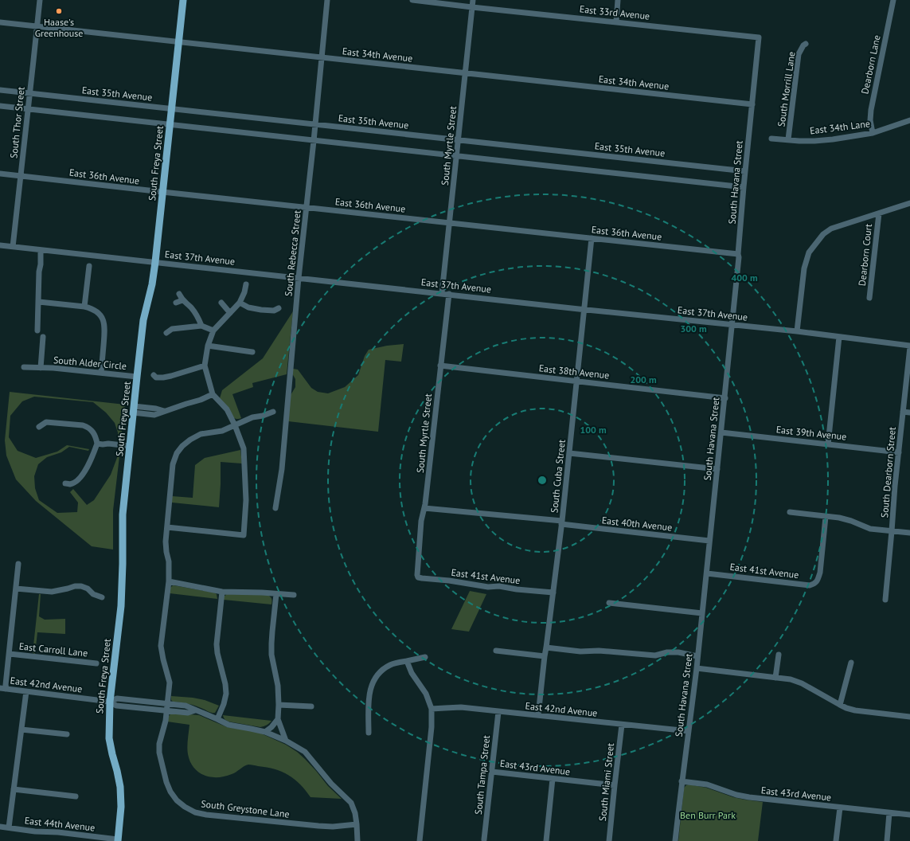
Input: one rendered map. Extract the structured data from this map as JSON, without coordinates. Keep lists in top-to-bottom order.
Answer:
{
  "streets": {
    "main road": ["South Freya Street"],
    "street": [
      "East 33rd Avenue",
      "East 34th Avenue",
      "Dearborn Lane",
      "South Morrill Lane",
      "East 35th Avenue",
      "South Thor Street",
      "East 34th Lane",
      "South Myrtle Street",
      "East 36th Avenue",
      "South Havana Street",
      "South Rebecca Street",
      "Dearborn Court",
      "East 37th Avenue",
      "South Alder Circle",
      "East 38th Avenue",
      "East 39th Avenue",
      "South Dearborn Street",
      "South Cuba Street",
      "East 40th Avenue",
      "East 41st Avenue",
      "East Carroll Lane",
      "East 42nd Avenue",
      "East 43rd Avenue",
      "South Tampa Street",
      "South Miami Street",
      "South Greystone Lane",
      "East 44th Avenue"
    ]
  },
  "crossings": [
    ["East 33rd Avenue", "South Myrtle Street"],
    ["East 33rd Avenue", "South Havana Street"],
    ["East 34th Avenue", "South Thor Street"],
    ["East 34th Avenue", "South Myrtle Street"],
    ["East 34th Avenue", "South Freya Street"],
    ["East 34th Avenue", "South Havana Street"],
    ["East 34th Avenue", "South Rebecca Street"],
    ["Dearborn Lane", "East 34th Lane"],
    ["South Morrill Lane", "East 34th Lane"],
    ["East 35th Avenue", "South Thor Street"],
    ["East 35th Avenue", "South Myrtle Street"],
    ["East 35th Avenue", "South Freya Street"],
    ["East 35th Avenue", "South Havana Street"],
    ["East 35th Avenue", "South Rebecca Street"],
    ["South Thor Street", "East 36th Avenue"],
    ["South Thor Street", "East 37th Avenue"],
    ["South Myrtle Street", "East 36th Avenue"],
    ["South Myrtle Street", "East 37th Avenue"],
    ["South Myrtle Street", "East 38th Avenue"],
    ["South Myrtle Street", "East 40th Avenue"],
    ["South Myrtle Street", "East 41st Avenue"],
    ["South Freya Street", "East 36th Avenue"],
    ["South Freya Street", "East 37th Avenue"],
    ["South Freya Street", "South Alder Circle"],
    ["South Freya Street", "East 42nd Avenue"],
    ["South Freya Street", "East 44th Avenue"],
    ["East 36th Avenue", "South Havana Street"],
    ["East 36th Avenue", "South Rebecca Street"],
    ["East 36th Avenue", "South Cuba Street"],
    ["South Havana Street", "East 37th Avenue"],
    ["South Havana Street", "East 38th Avenue"],
    ["South Havana Street", "East 39th Avenue"],
    ["South Havana Street", "East 40th Avenue"],
    ["South Havana Street", "East 41st Avenue"],
    ["South Havana Street", "East 42nd Avenue"],
    ["South Havana Street", "East 43rd Avenue"],
    ["South Rebecca Street", "East 37th Avenue"],
    ["East 37th Avenue", "South Dearborn Street"],
    ["East 37th Avenue", "South Cuba Street"],
    ["East 38th Avenue", "South Cuba Street"],
    ["East 39th Avenue", "South Dearborn Street"],
    ["South Cuba Street", "East 40th Avenue"],
    ["South Cuba Street", "East 41st Avenue"],
    ["South Cuba Street", "East 42nd Avenue"],
    ["East 42nd Avenue", "South Tampa Street"],
    ["East 42nd Avenue", "South Miami Street"],
    ["East 43rd Avenue", "South Tampa Street"],
    ["East 43rd Avenue", "South Miami Street"]
  ],
  "parks": ["Ben Burr Park"],
  "places": ["Haase's Greenhouse"],
  "rings": [
    "400 m",
    "300 m",
    "200 m",
    "100 m"
  ]
}
